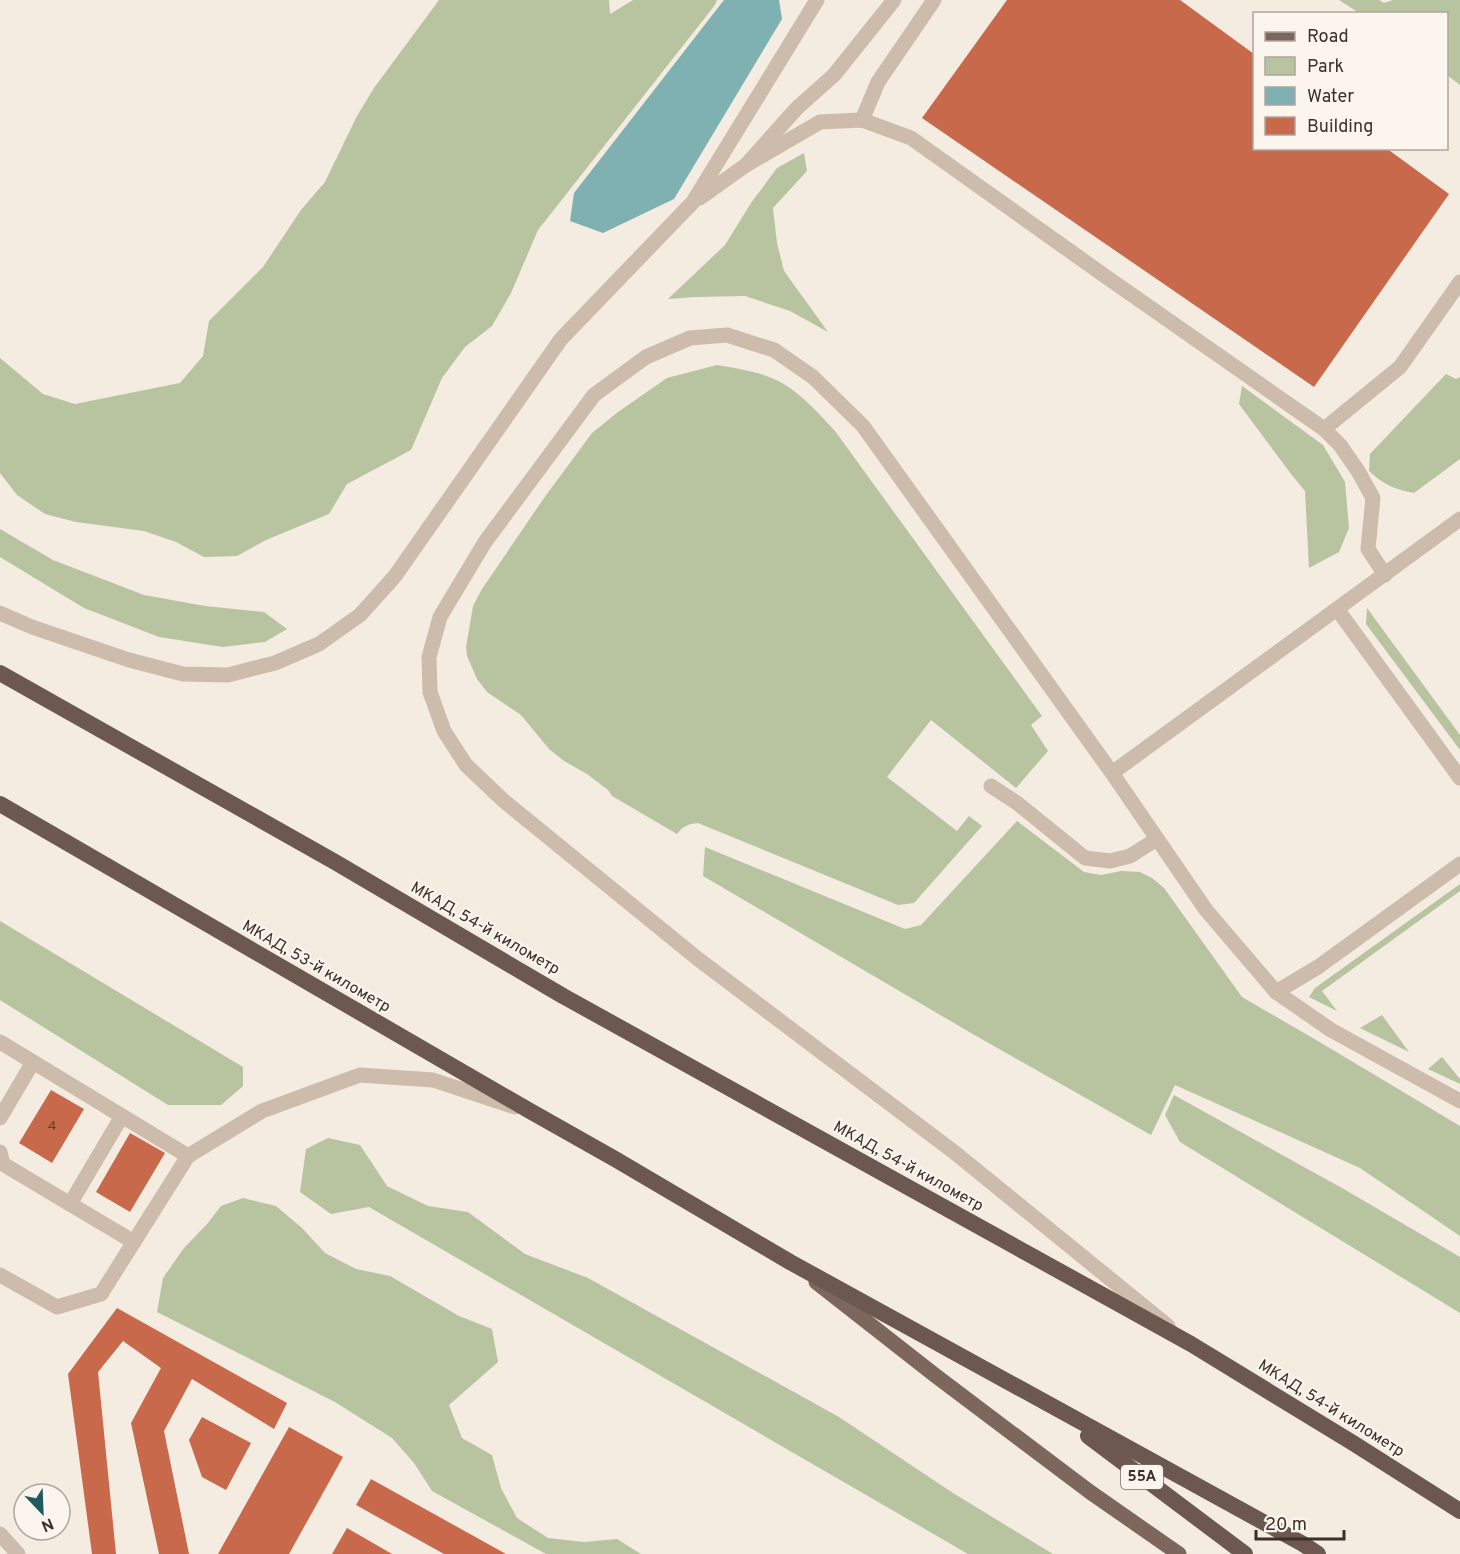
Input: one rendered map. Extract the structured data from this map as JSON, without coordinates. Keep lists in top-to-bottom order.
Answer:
{
  "streets": {
    "highway": ["МКАД, 54-й километр", "МКАД, 53-й километр", "55А"]
  },
  "house_numbers": ["4"],
  "legend": [
    "Road",
    "Park",
    "Water",
    "Building"
  ],
  "scale_bar": "20 m",
  "north": "bottom right"
}
